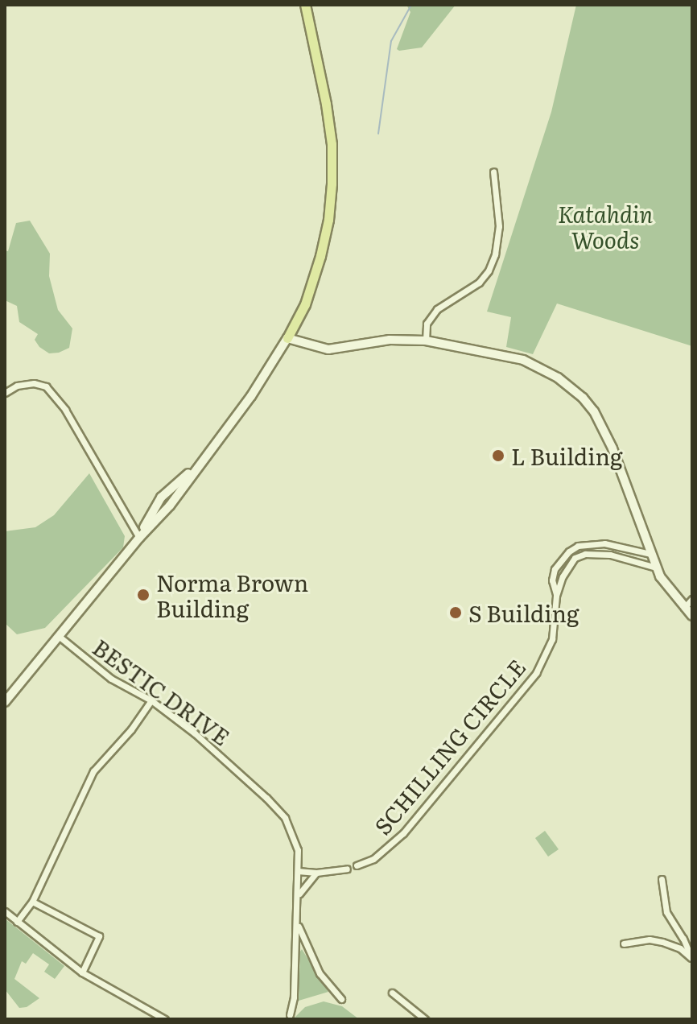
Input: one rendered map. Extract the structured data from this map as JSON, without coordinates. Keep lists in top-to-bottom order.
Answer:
{
  "streets": {
    "street": ["BESTIC DRIVE", "SCHILLING CIRCLE"]
  },
  "parks": ["Katahdin Woods"],
  "places": ["L Building", "Norma Brown Building", "S Building"]
}
